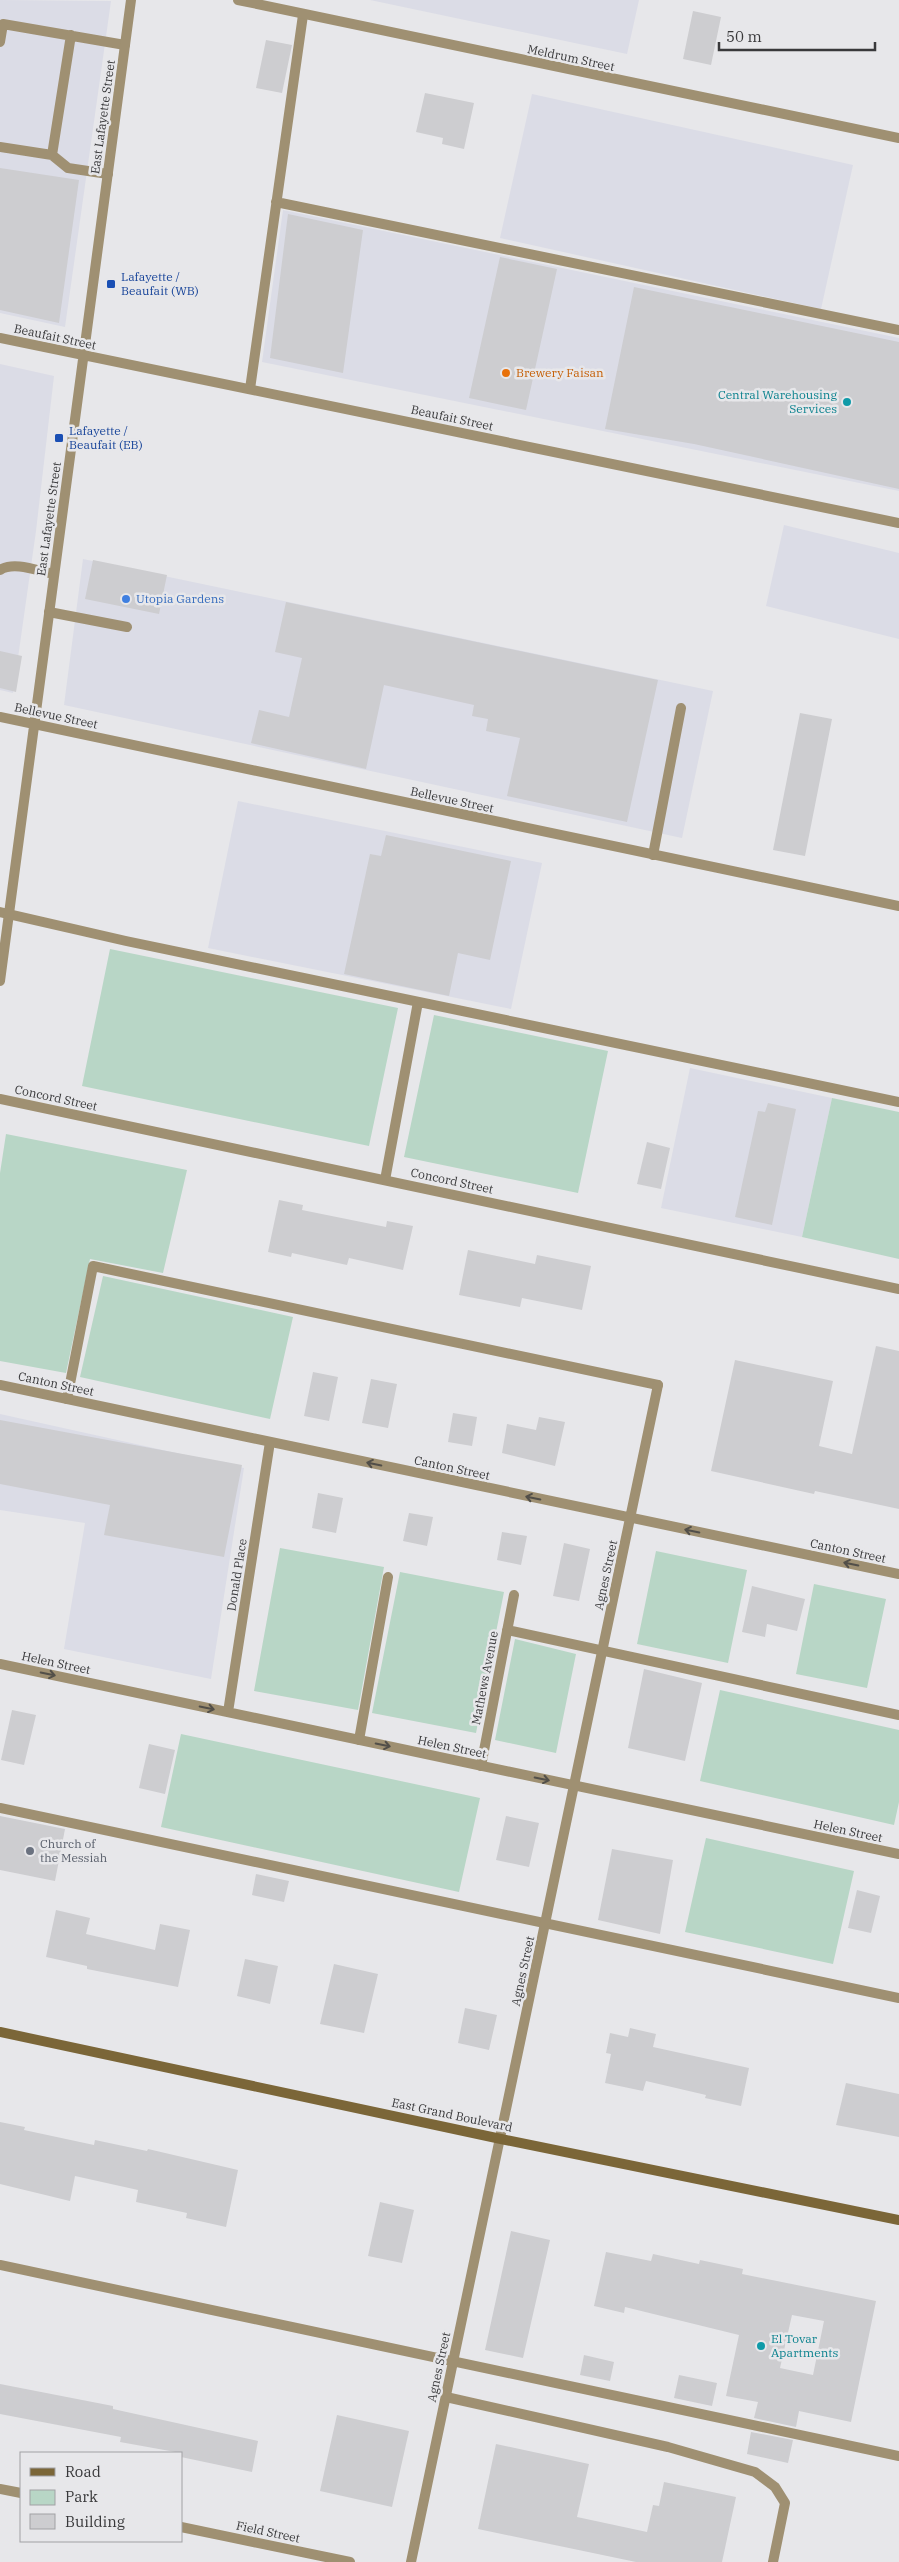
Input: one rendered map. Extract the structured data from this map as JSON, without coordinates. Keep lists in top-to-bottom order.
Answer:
{
  "streets": {
    "main road": ["East Grand Boulevard"],
    "street": [
      "Meldrum Street",
      "East Lafayette Street",
      "Beaufait Street",
      "Bellevue Street",
      "Concord Street",
      "Canton Street",
      "Donald Place",
      "Agnes Street",
      "Helen Street",
      "Mathews Avenue",
      "Field Street"
    ]
  },
  "crossings": [
    ["East Lafayette Street", "Beaufait Street"],
    ["East Lafayette Street", "Bellevue Street"],
    ["Canton Street", "Donald Place"],
    ["Canton Street", "Agnes Street"],
    ["Donald Place", "Helen Street"],
    ["Agnes Street", "Helen Street"],
    ["Agnes Street", "East Grand Boulevard"],
    ["Helen Street", "Mathews Avenue"]
  ],
  "one_way": ["Canton Street", "Helen Street"],
  "places": {
    "transit": ["Lafayette / Beaufait (WB)", "Lafayette / Beaufait (EB)"],
    "other": [
      "Brewery Faisan",
      "Central Warehousing Services",
      "Utopia Gardens",
      "Church of the Messiah",
      "El Tovar Apartments"
    ]
  },
  "legend": ["Road", "Park", "Building"],
  "scale_bar": "50 m"
}
